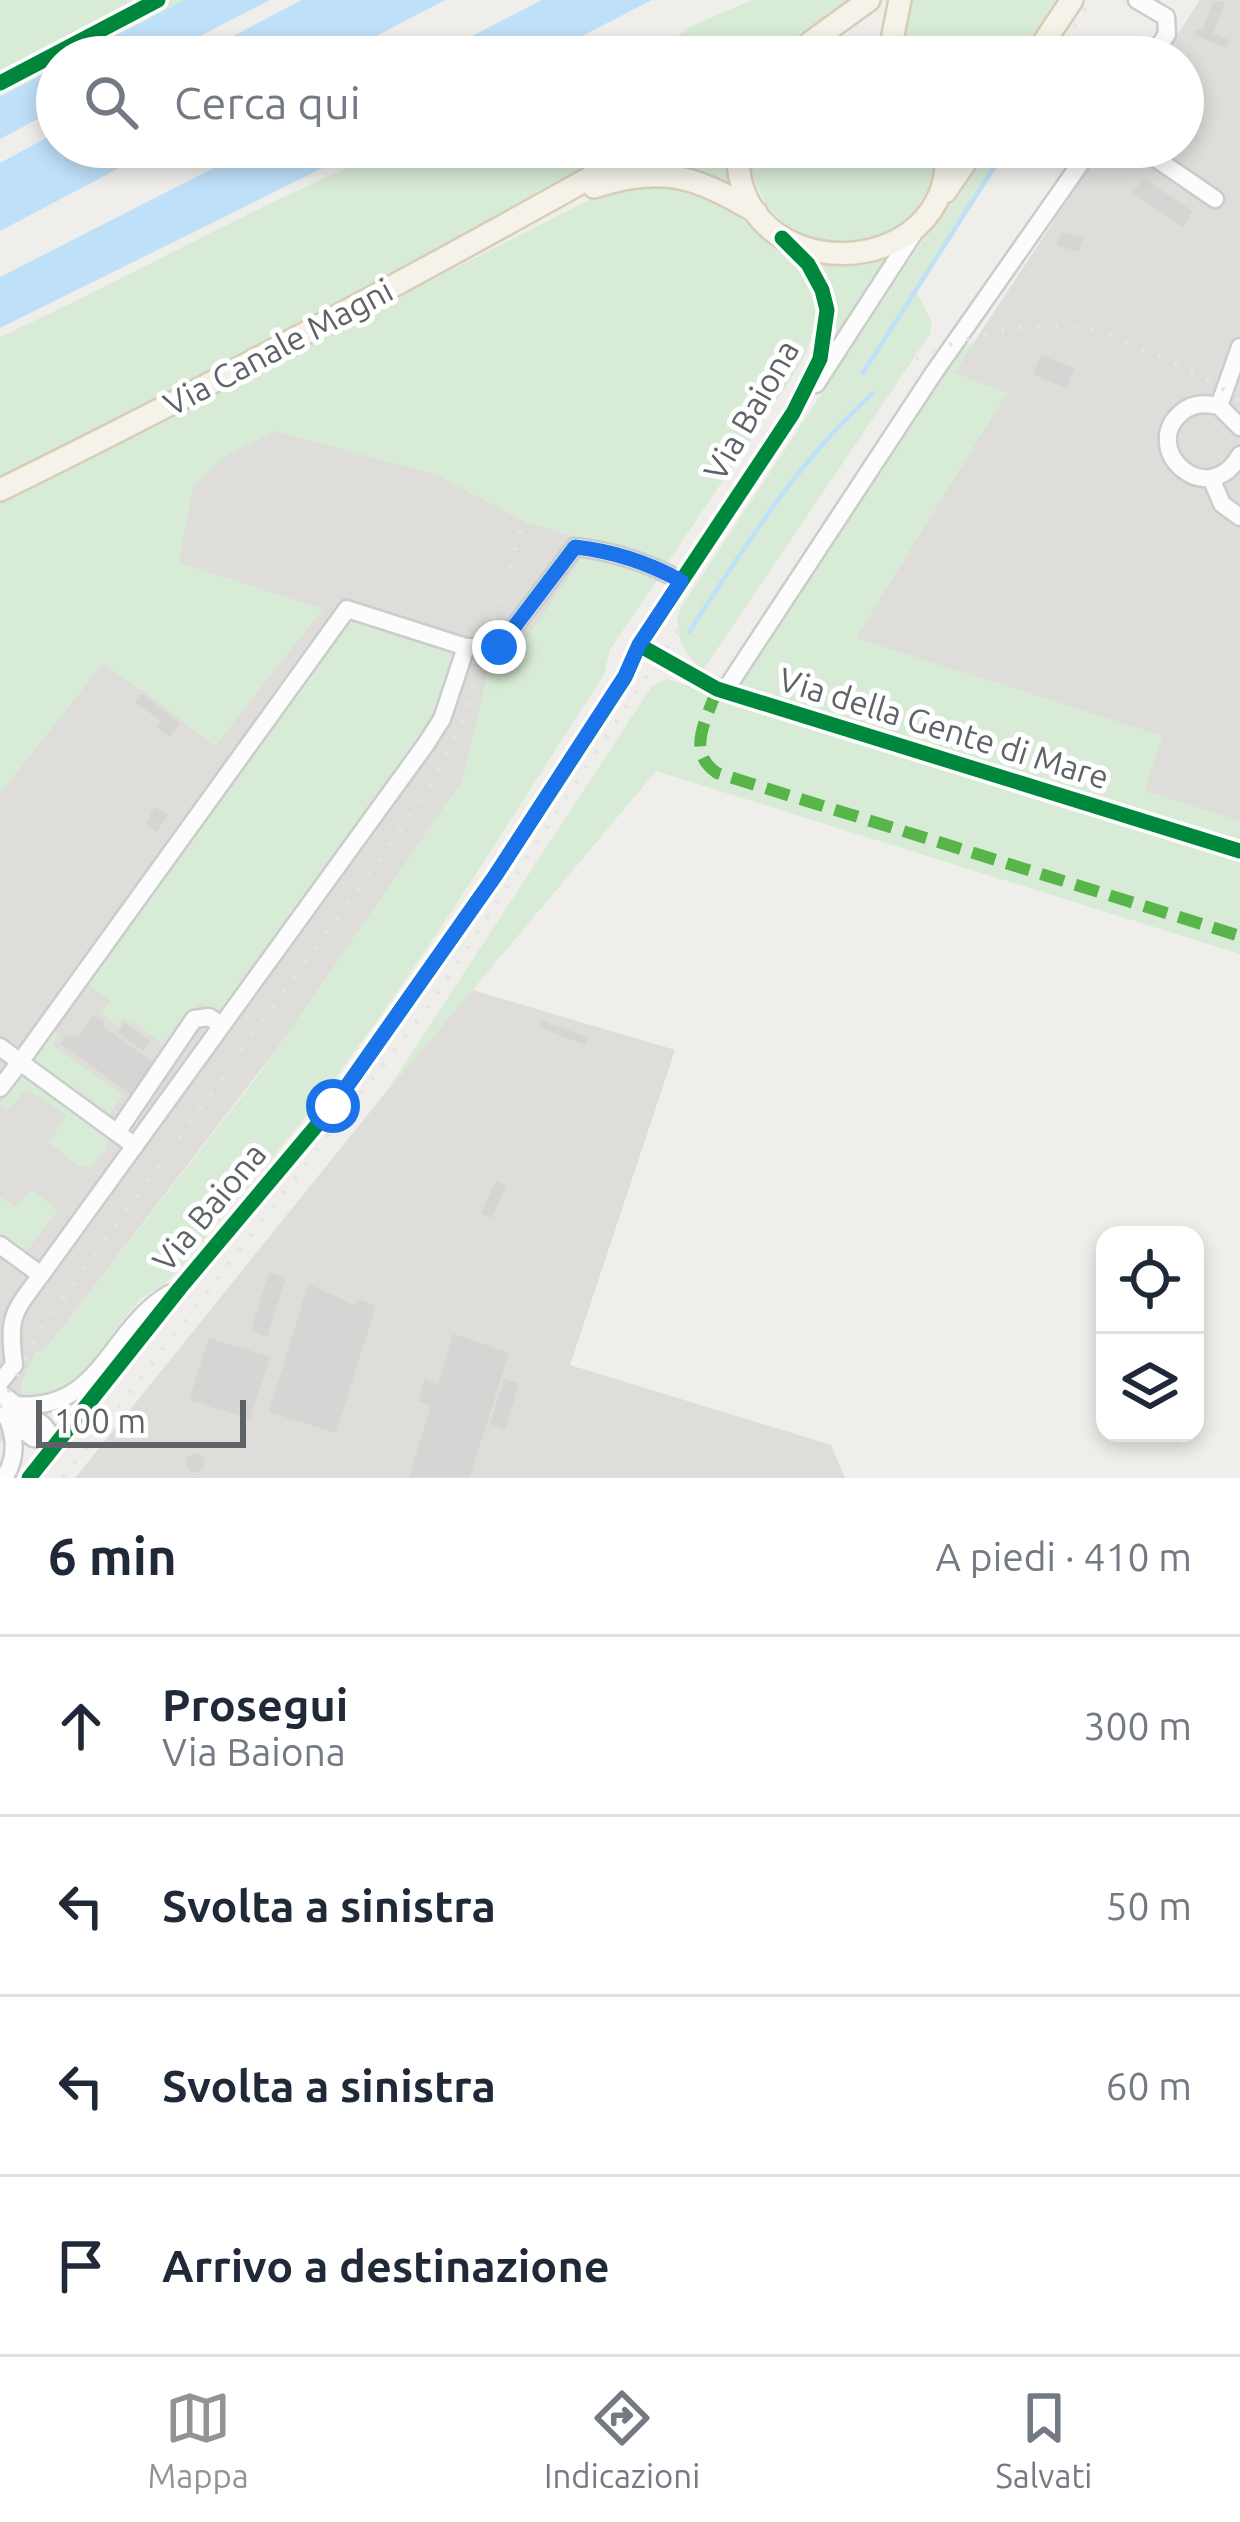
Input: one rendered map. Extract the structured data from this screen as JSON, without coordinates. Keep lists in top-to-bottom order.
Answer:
{
  "streets": {
    "main road": ["Via Canale Magni", "Via Baiona"],
    "street": ["Via della Gente di Mare"]
  },
  "crossings": [
    ["Via Baiona", "Via della Gente di Mare"]
  ],
  "scale_bar": "100 m",
  "page": {
    "search": "Cerca qui",
    "scale": "100 m",
    "heading": ["6 min", "A piedi · 410 m"],
    "list": [
      ["Prosegui", "Via Baiona", "300 m"],
      ["Svolta a sinistra", "50 m"],
      ["Svolta a sinistra", "60 m"],
      "Arrivo a destinazione"
    ],
    "nav": ["Mappa", "Indicazioni", "Salvati"]
  }
}
